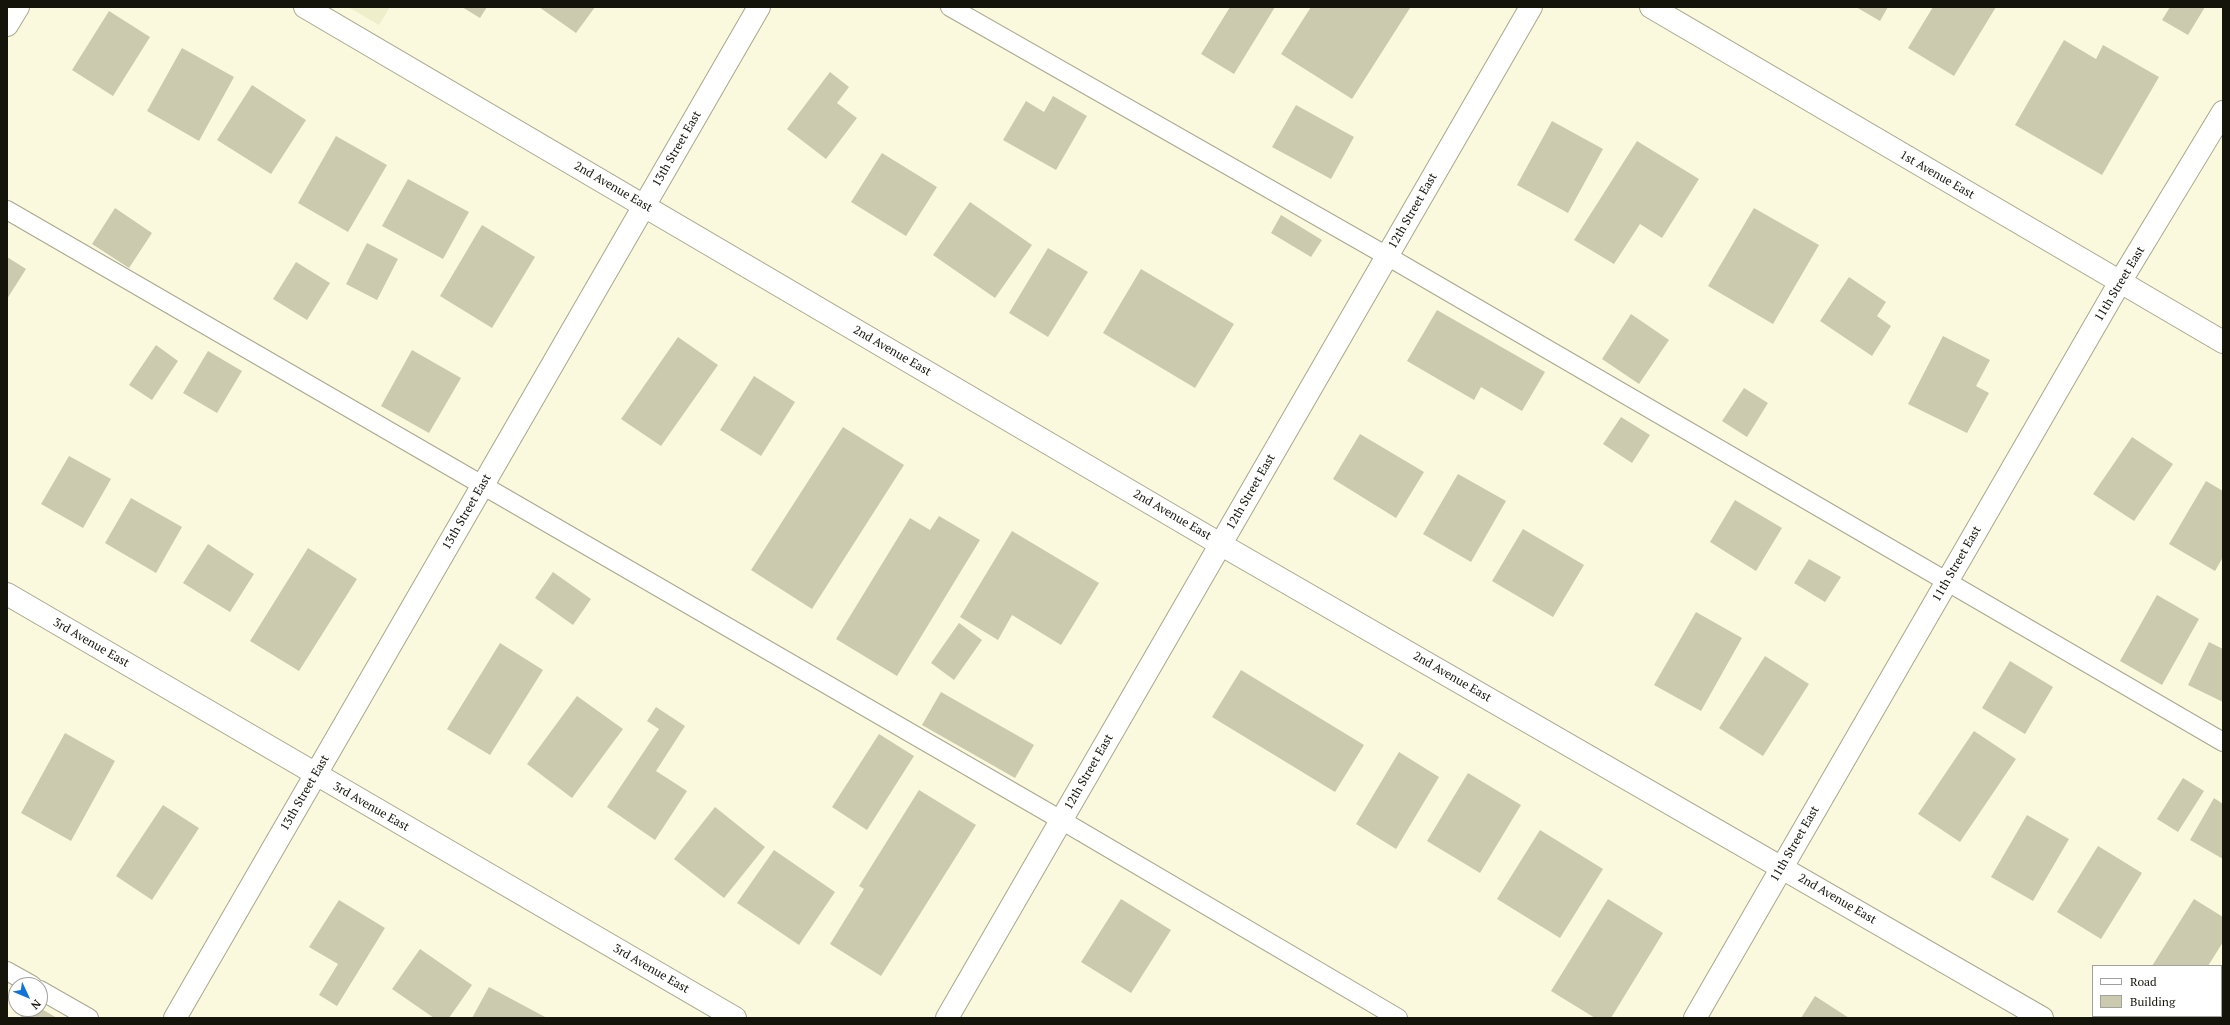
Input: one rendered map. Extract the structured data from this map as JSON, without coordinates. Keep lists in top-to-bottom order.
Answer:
{
  "streets": {
    "street": [
      "13th Street East",
      "1st Avenue East",
      "2nd Avenue East",
      "12th Street East",
      "11th Street East",
      "3rd Avenue East"
    ]
  },
  "crossings": [
    ["13th Street East", "2nd Avenue East"],
    ["13th Street East", "3rd Avenue East"],
    ["1st Avenue East", "11th Street East"],
    ["2nd Avenue East", "12th Street East"],
    ["2nd Avenue East", "11th Street East"]
  ],
  "legend": ["Road", "Building"],
  "north": "bottom right"
}
